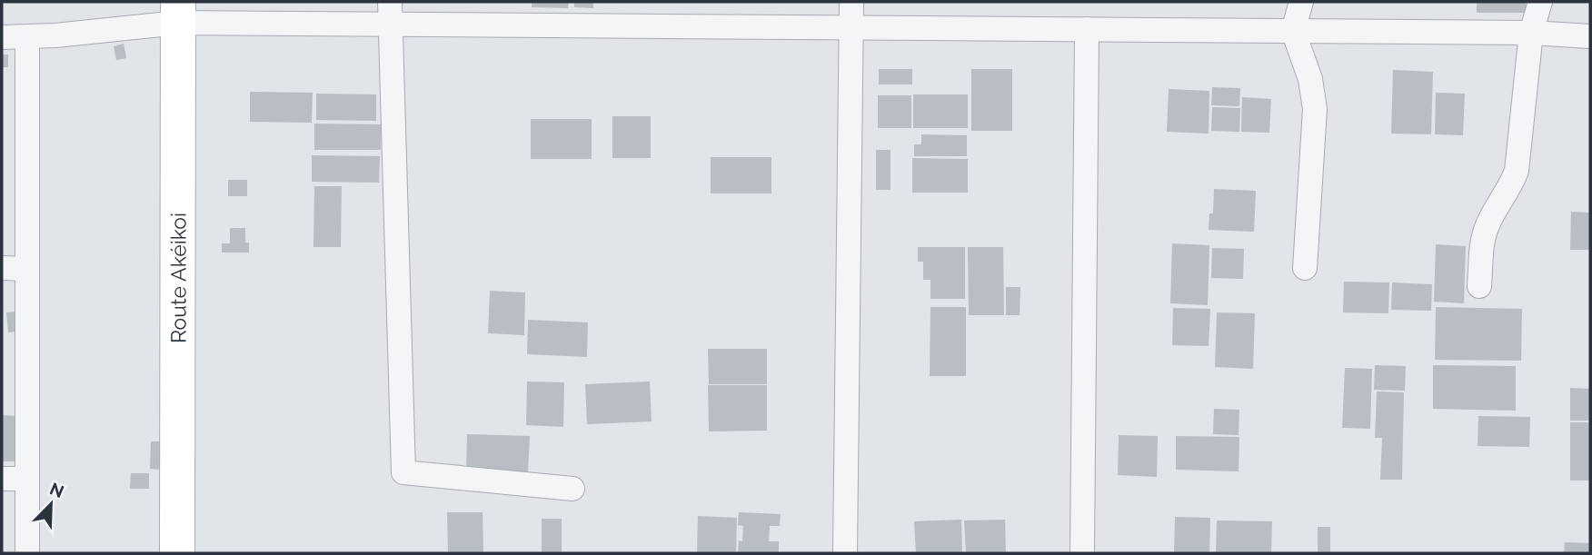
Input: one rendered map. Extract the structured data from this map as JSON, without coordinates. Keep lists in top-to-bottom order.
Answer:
{
  "streets": {
    "street": ["Route Akéikoi"]
  },
  "north": "top right"
}
